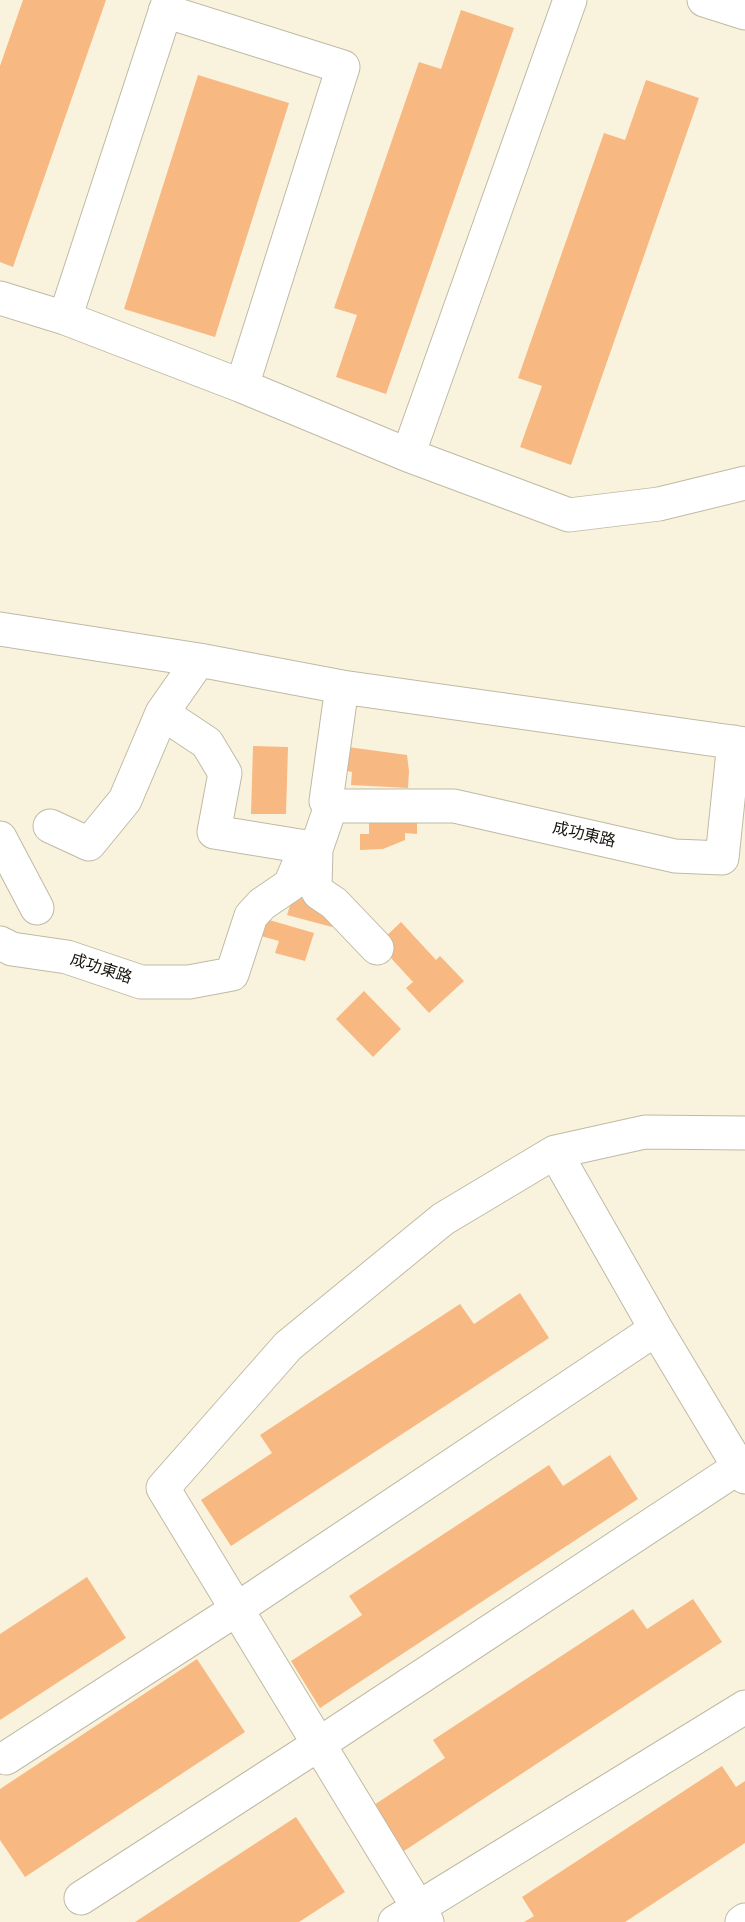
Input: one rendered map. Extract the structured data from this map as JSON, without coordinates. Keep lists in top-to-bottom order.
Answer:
{
  "streets": {
    "street": ["成功東路"]
  }
}
